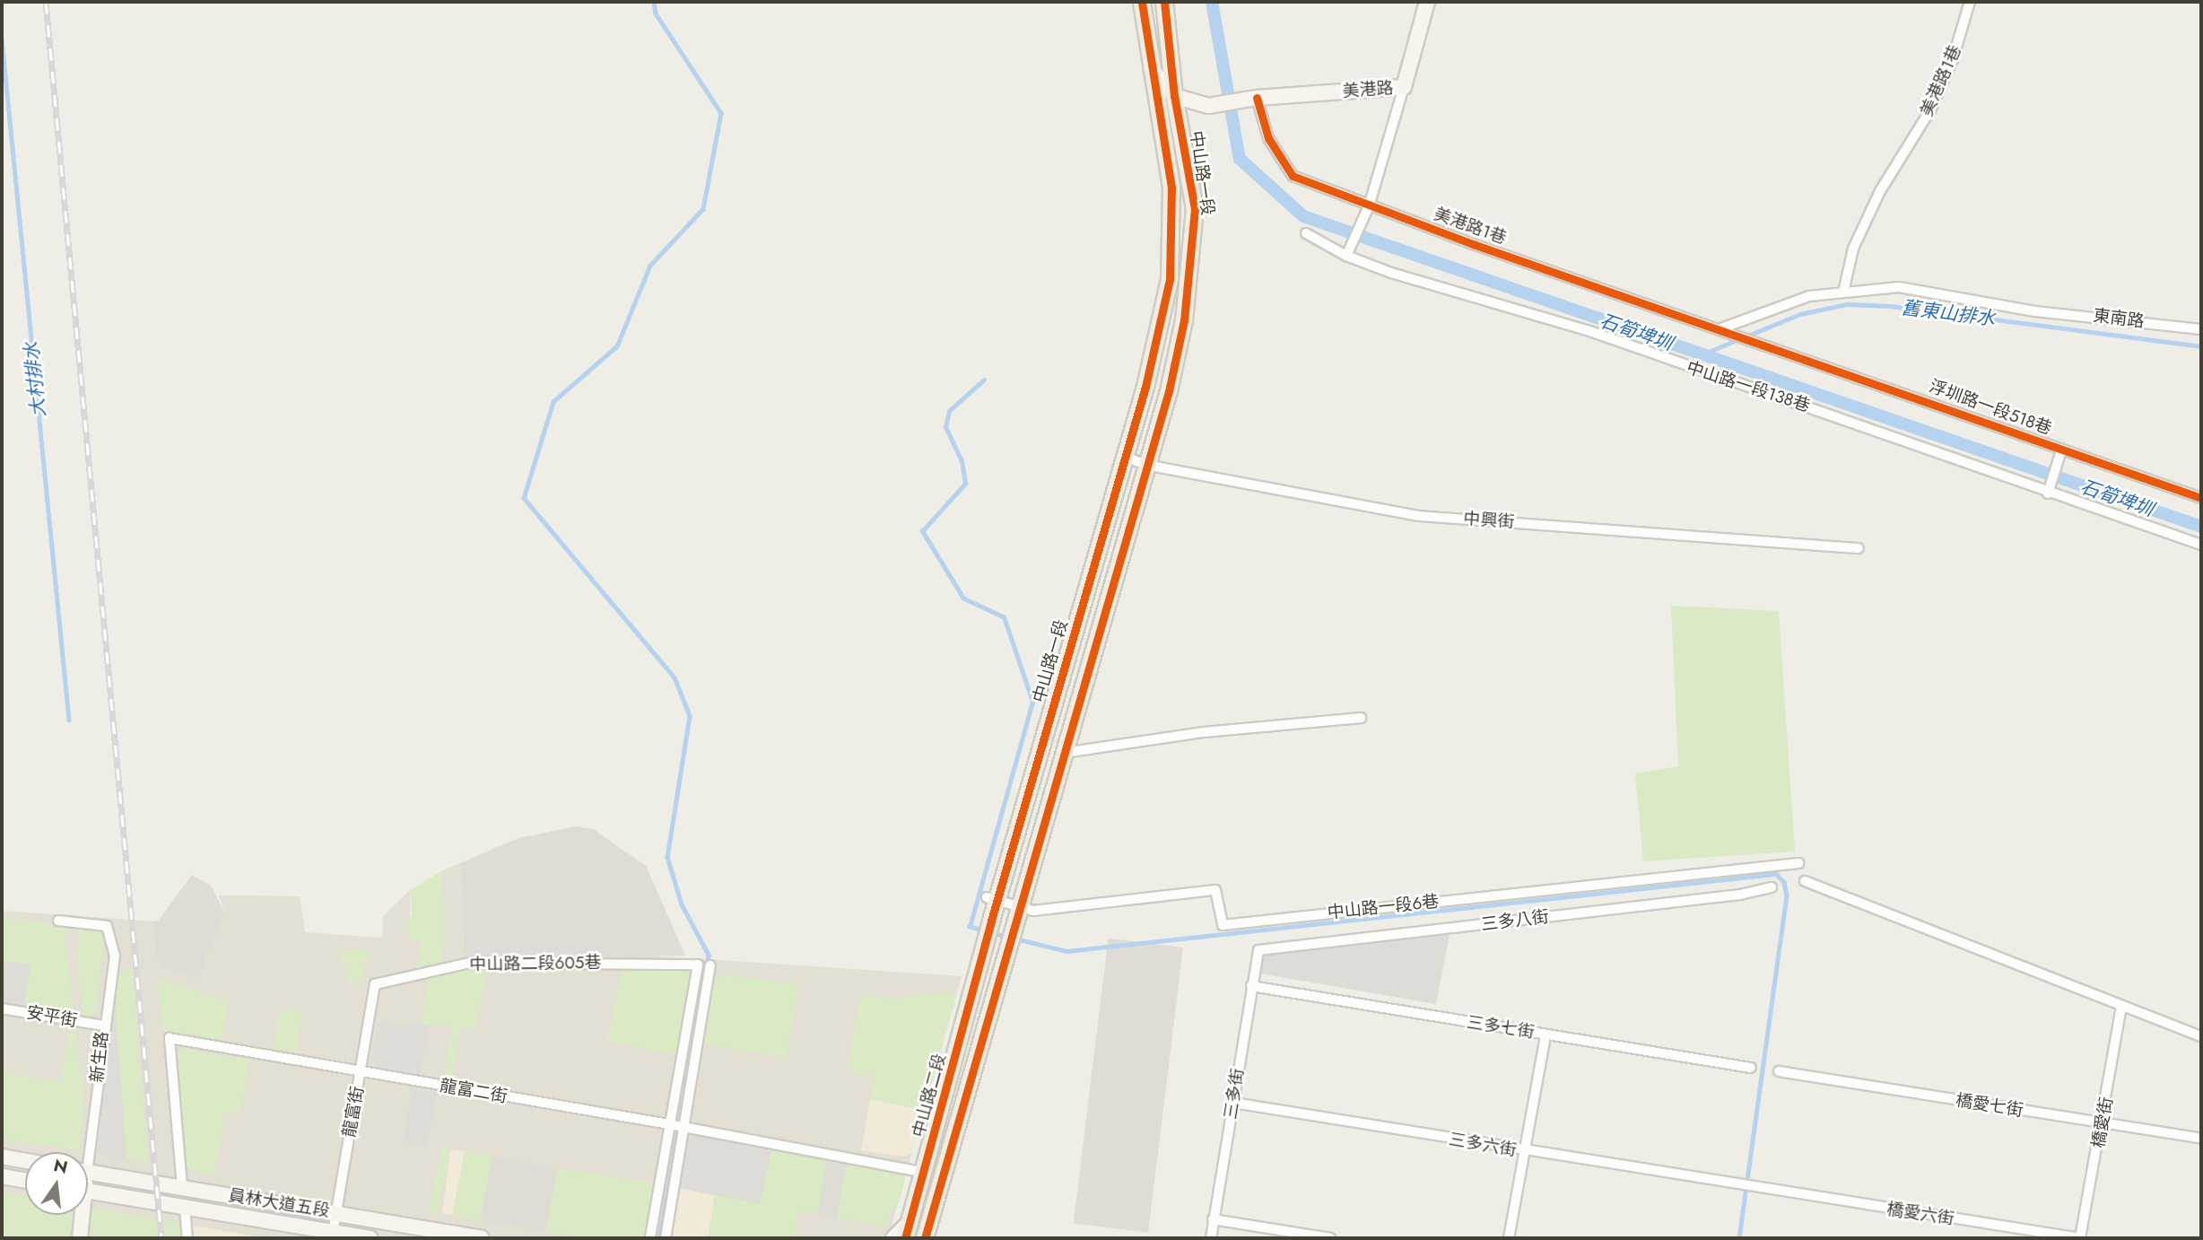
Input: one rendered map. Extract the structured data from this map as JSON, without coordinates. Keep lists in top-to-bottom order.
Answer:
{
  "streets": {
    "main road": [
      "美港路",
      "中山路一段",
      "新生路",
      "中山路二段",
      "員林大道五段"
    ],
    "street": [
      "美港路1巷",
      "東南路",
      "中山路一段138巷",
      "浮圳路一段518巷",
      "中興街",
      "中山路一段6巷",
      "三多八街",
      "中山路二段605巷",
      "安平街",
      "三多七街",
      "龍富二街",
      "三多街",
      "橋愛七街",
      "龍富街",
      "橋愛街",
      "三多六街",
      "橋愛六街"
    ]
  },
  "crossings": [
    ["美港路1巷", "美港路"],
    ["美港路1巷", "東南路"],
    ["美港路1巷", "浮圳路一段518巷"],
    ["美港路", "中山路一段"],
    ["中山路一段", "中興街"],
    ["中山路一段", "中山路一段6巷"],
    ["中山路一段", "中山路二段"],
    ["三多八街", "三多街"],
    ["中山路二段605巷", "龍富二街"],
    ["中山路二段605巷", "龍富街"],
    ["安平街", "新生路"],
    ["三多七街", "三多街"],
    ["龍富二街", "中山路二段"],
    ["龍富二街", "龍富街"],
    ["龍富二街", "員林大道五段"],
    ["三多街", "三多六街"],
    ["橋愛七街", "橋愛街"],
    ["龍富街", "員林大道五段"],
    ["橋愛街", "橋愛六街"],
    ["三多六街", "橋愛六街"]
  ],
  "water": ["舊東山排水", "石筍埤圳", "大村排水"],
  "north": "top"
}
